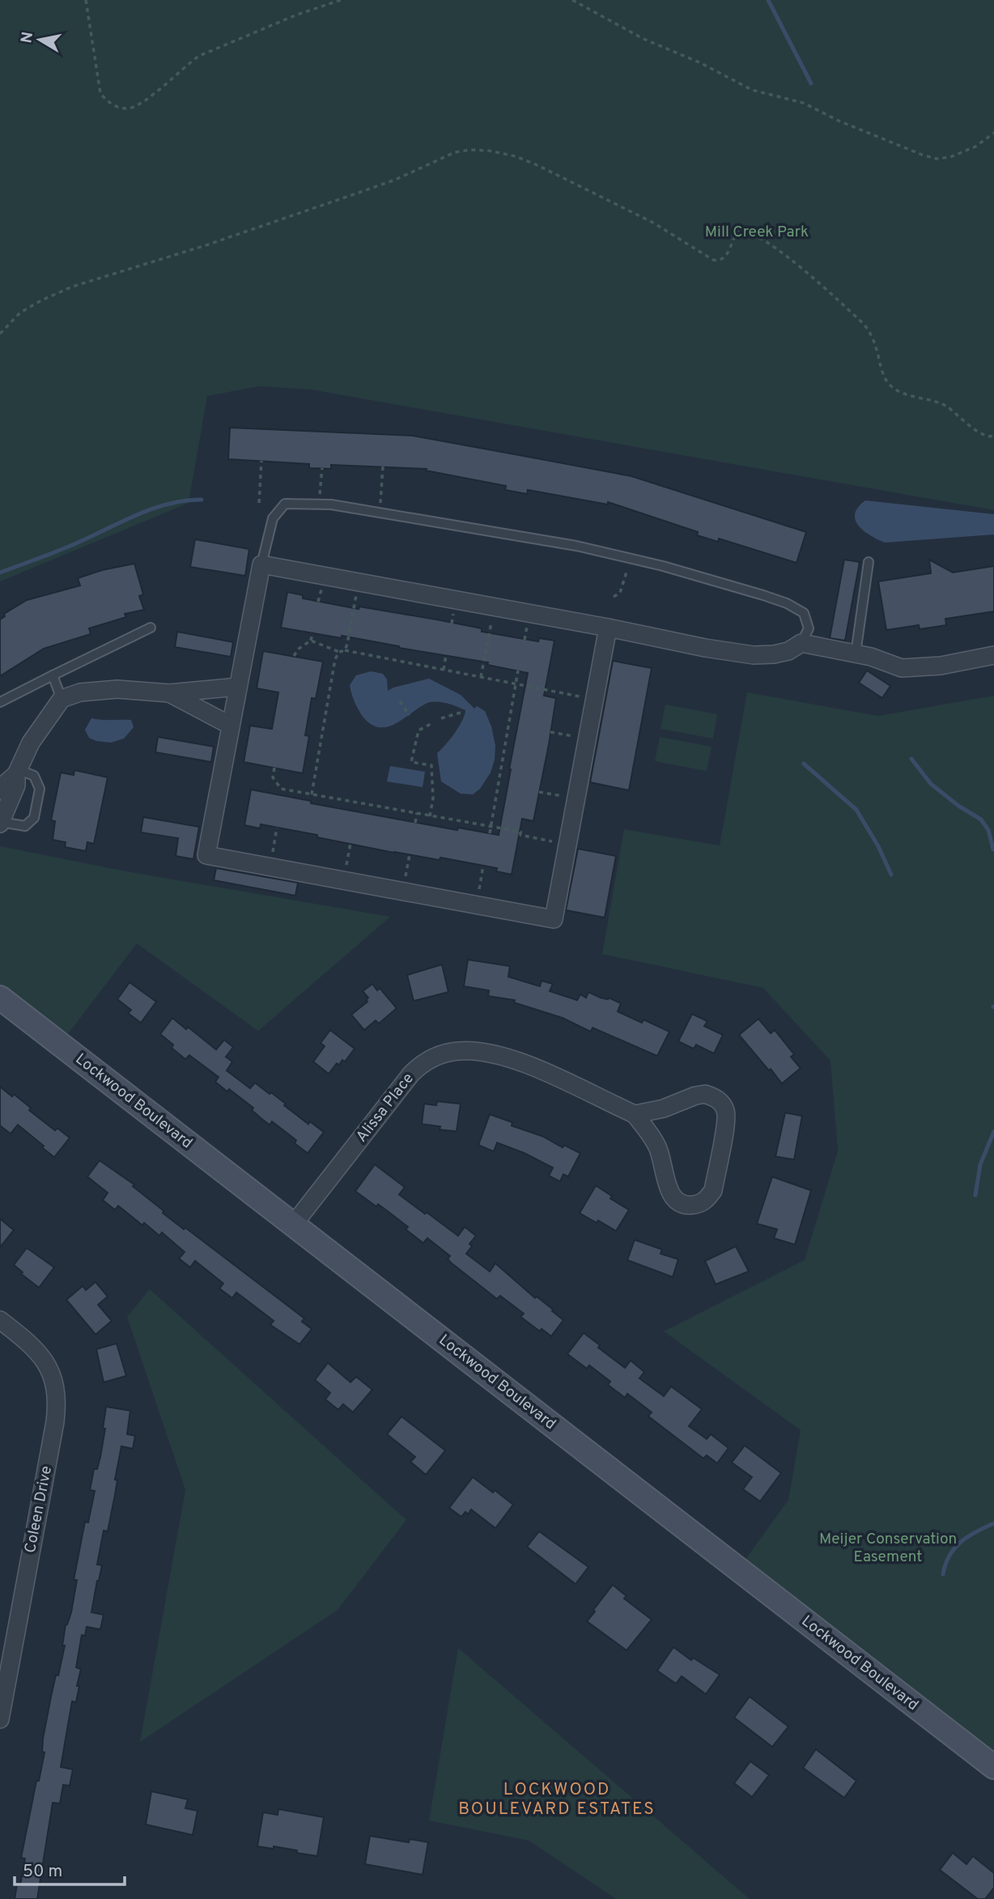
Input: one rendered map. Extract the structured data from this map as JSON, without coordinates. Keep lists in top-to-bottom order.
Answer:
{
  "streets": {
    "main road": ["Lockwood Boulevard"],
    "street": ["Alissa Place", "Coleen Drive"]
  },
  "crossings": [
    ["Lockwood Boulevard", "Alissa Place"]
  ],
  "districts": ["LOCKWOOD BOULEVARD ESTATES"],
  "parks": ["Mill Creek Park", "Meijer Conservation Easement"],
  "scale_bar": "50 m",
  "north": "left"
}
